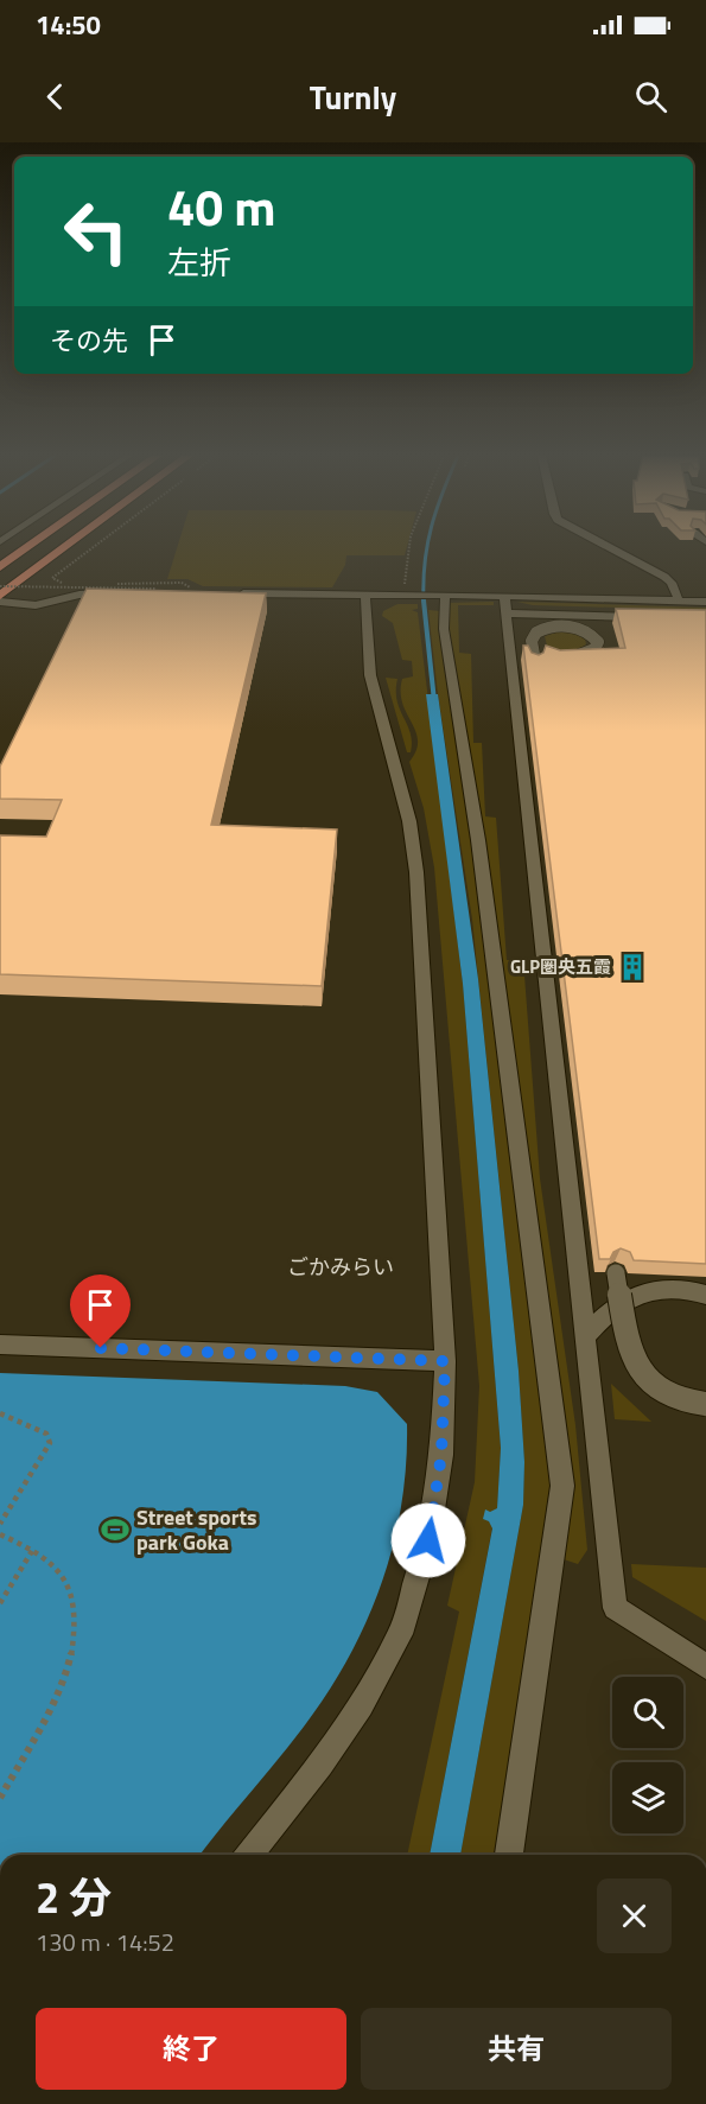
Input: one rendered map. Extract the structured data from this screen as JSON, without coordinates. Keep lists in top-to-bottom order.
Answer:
{
  "districts": ["ごかみらい"],
  "places": {
    "building": ["GLP圏央五霞"],
    "sports": ["Street sports park Goka"]
  },
  "page": {
    "status": "14:50",
    "header": "Turnly",
    "turn": ["40 m", "左折"],
    "then": "その先",
    "heading": ["2 分", "130 m · 14:52"],
    "buttons": ["終了", "共有"]
  }
}
